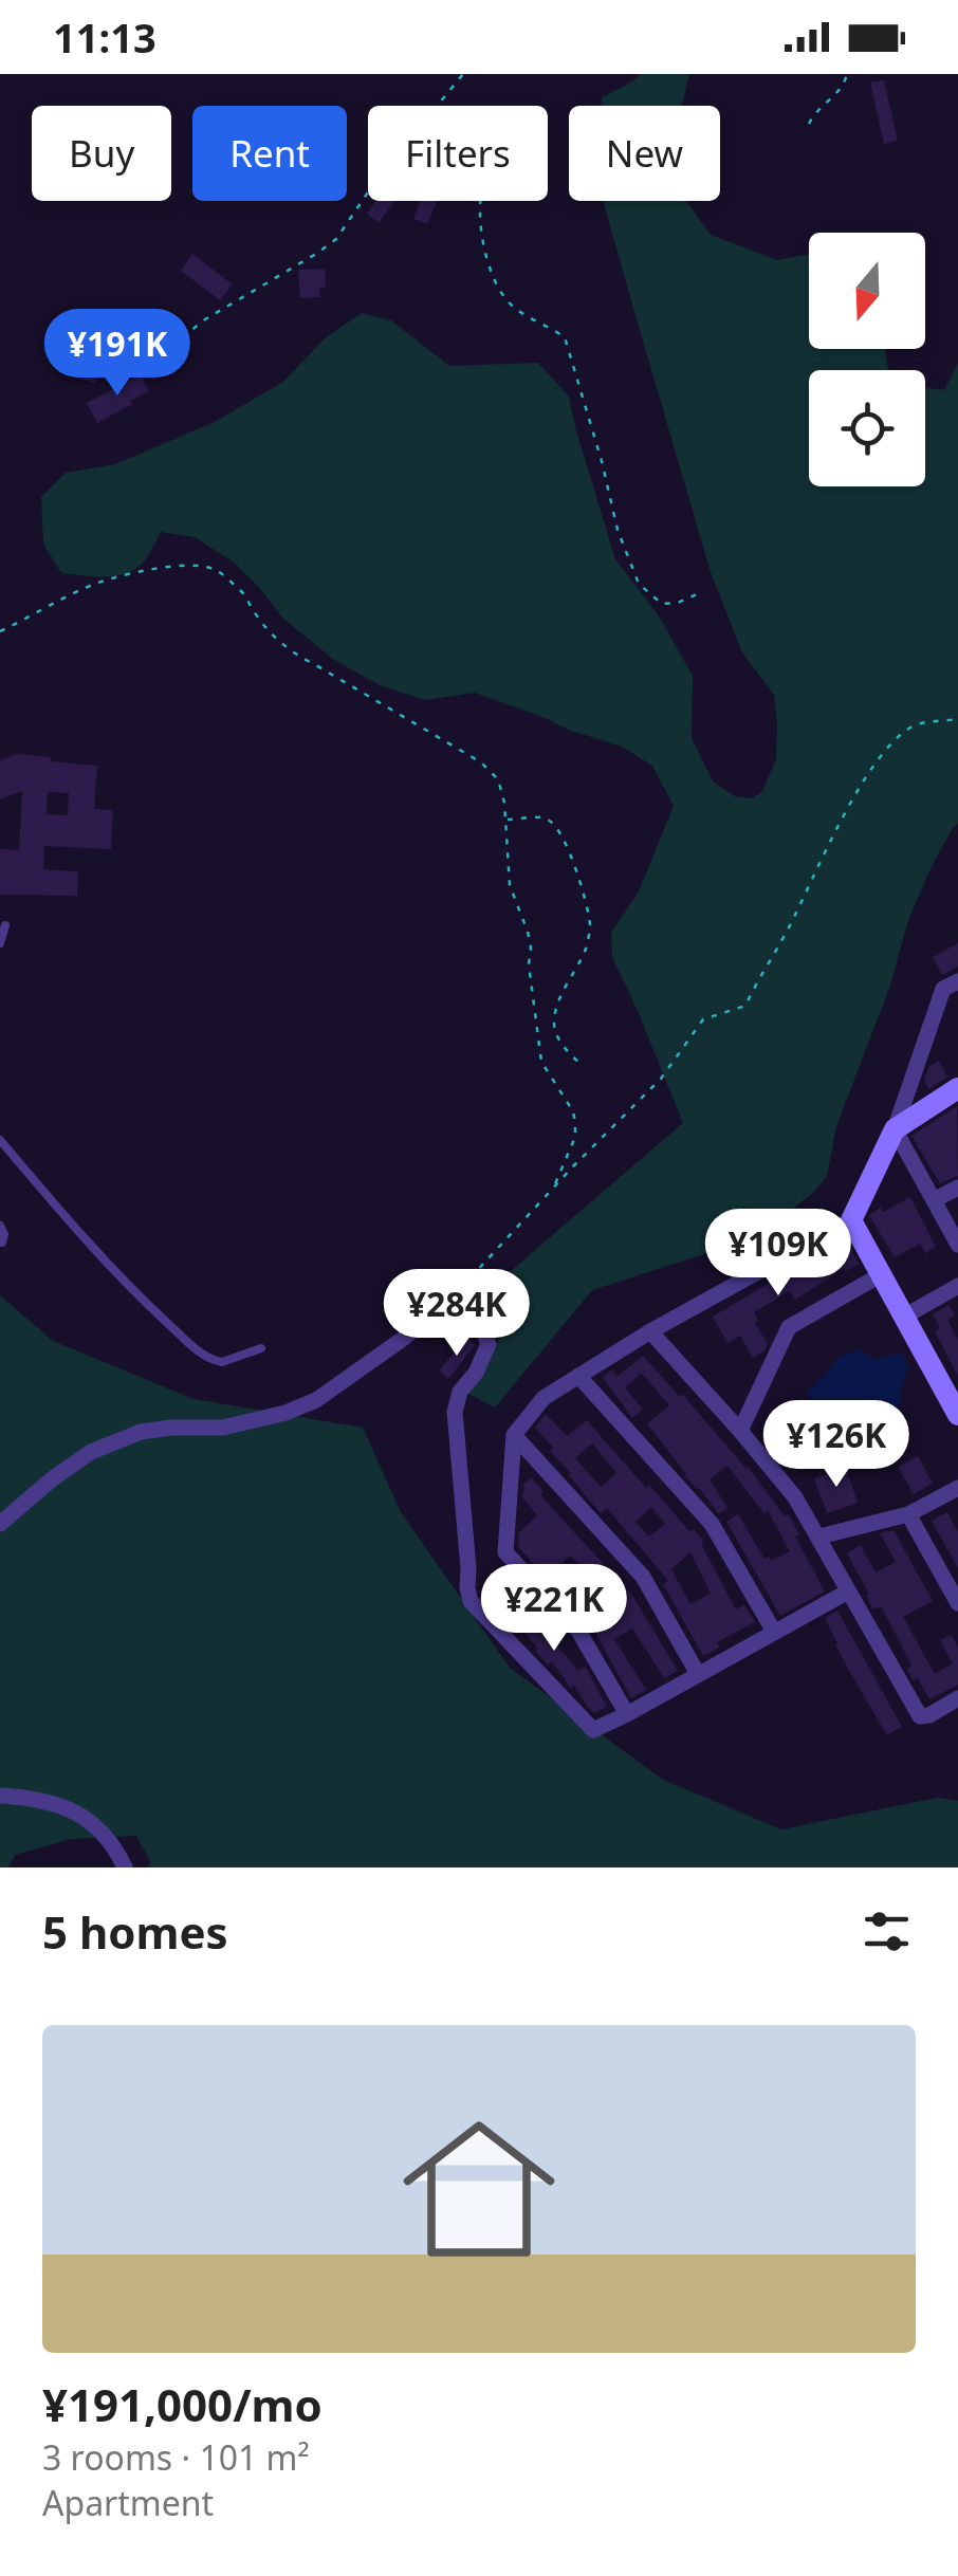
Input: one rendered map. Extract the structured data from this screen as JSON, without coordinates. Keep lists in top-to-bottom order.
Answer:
{
  "north": "bottom",
  "page": {
    "status": "11:13",
    "chip": [
      "Buy",
      "Rent",
      "Filters",
      "New"
    ],
    "price": [
      "¥191K",
      "¥109K",
      "¥284K",
      "¥126K",
      "¥221K"
    ],
    "heading": "5 homes",
    "list": [
      {
        "name": "¥191,000/mo",
        "note": "3 rooms · 101 m² · Apartment"
      }
    ]
  }
}
